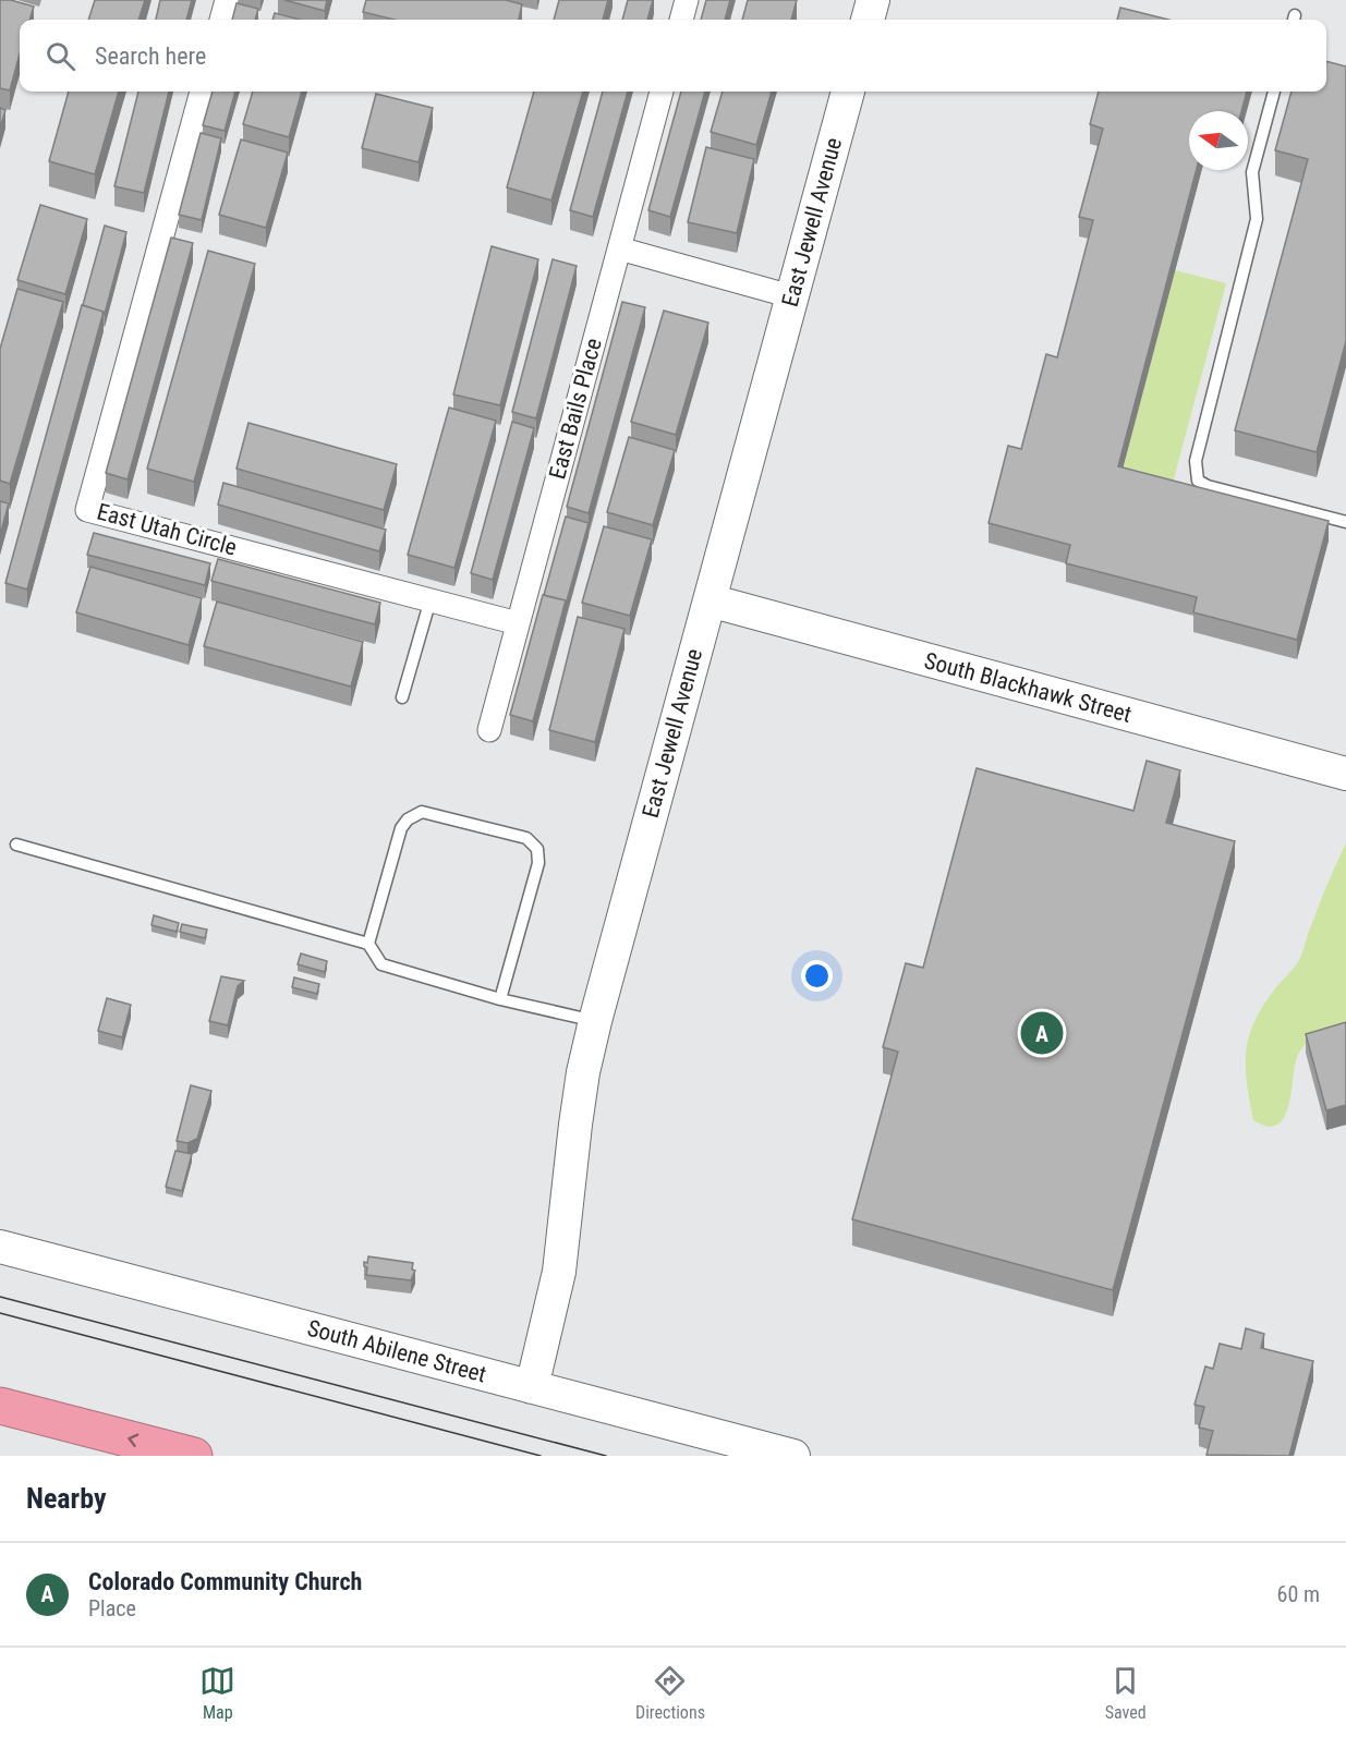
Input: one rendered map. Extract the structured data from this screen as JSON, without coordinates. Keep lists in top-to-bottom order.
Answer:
{
  "streets": {
    "street": [
      "East Jewell Avenue",
      "East Bails Place",
      "East Utah Circle",
      "South Blackhawk Street",
      "South Abilene Street"
    ]
  },
  "crossings": [
    ["East Jewell Avenue", "South Blackhawk Street"],
    ["East Jewell Avenue", "South Abilene Street"],
    ["East Bails Place", "East Utah Circle"]
  ],
  "north": "left",
  "page": {
    "search": "Search here",
    "pins": "A",
    "heading": "Nearby",
    "list": [
      {
        "mark": "A",
        "name": "Colorado Community Church",
        "note": "Place",
        "value": "60 m"
      }
    ],
    "nav": ["Map", "Directions", "Saved"]
  }
}
